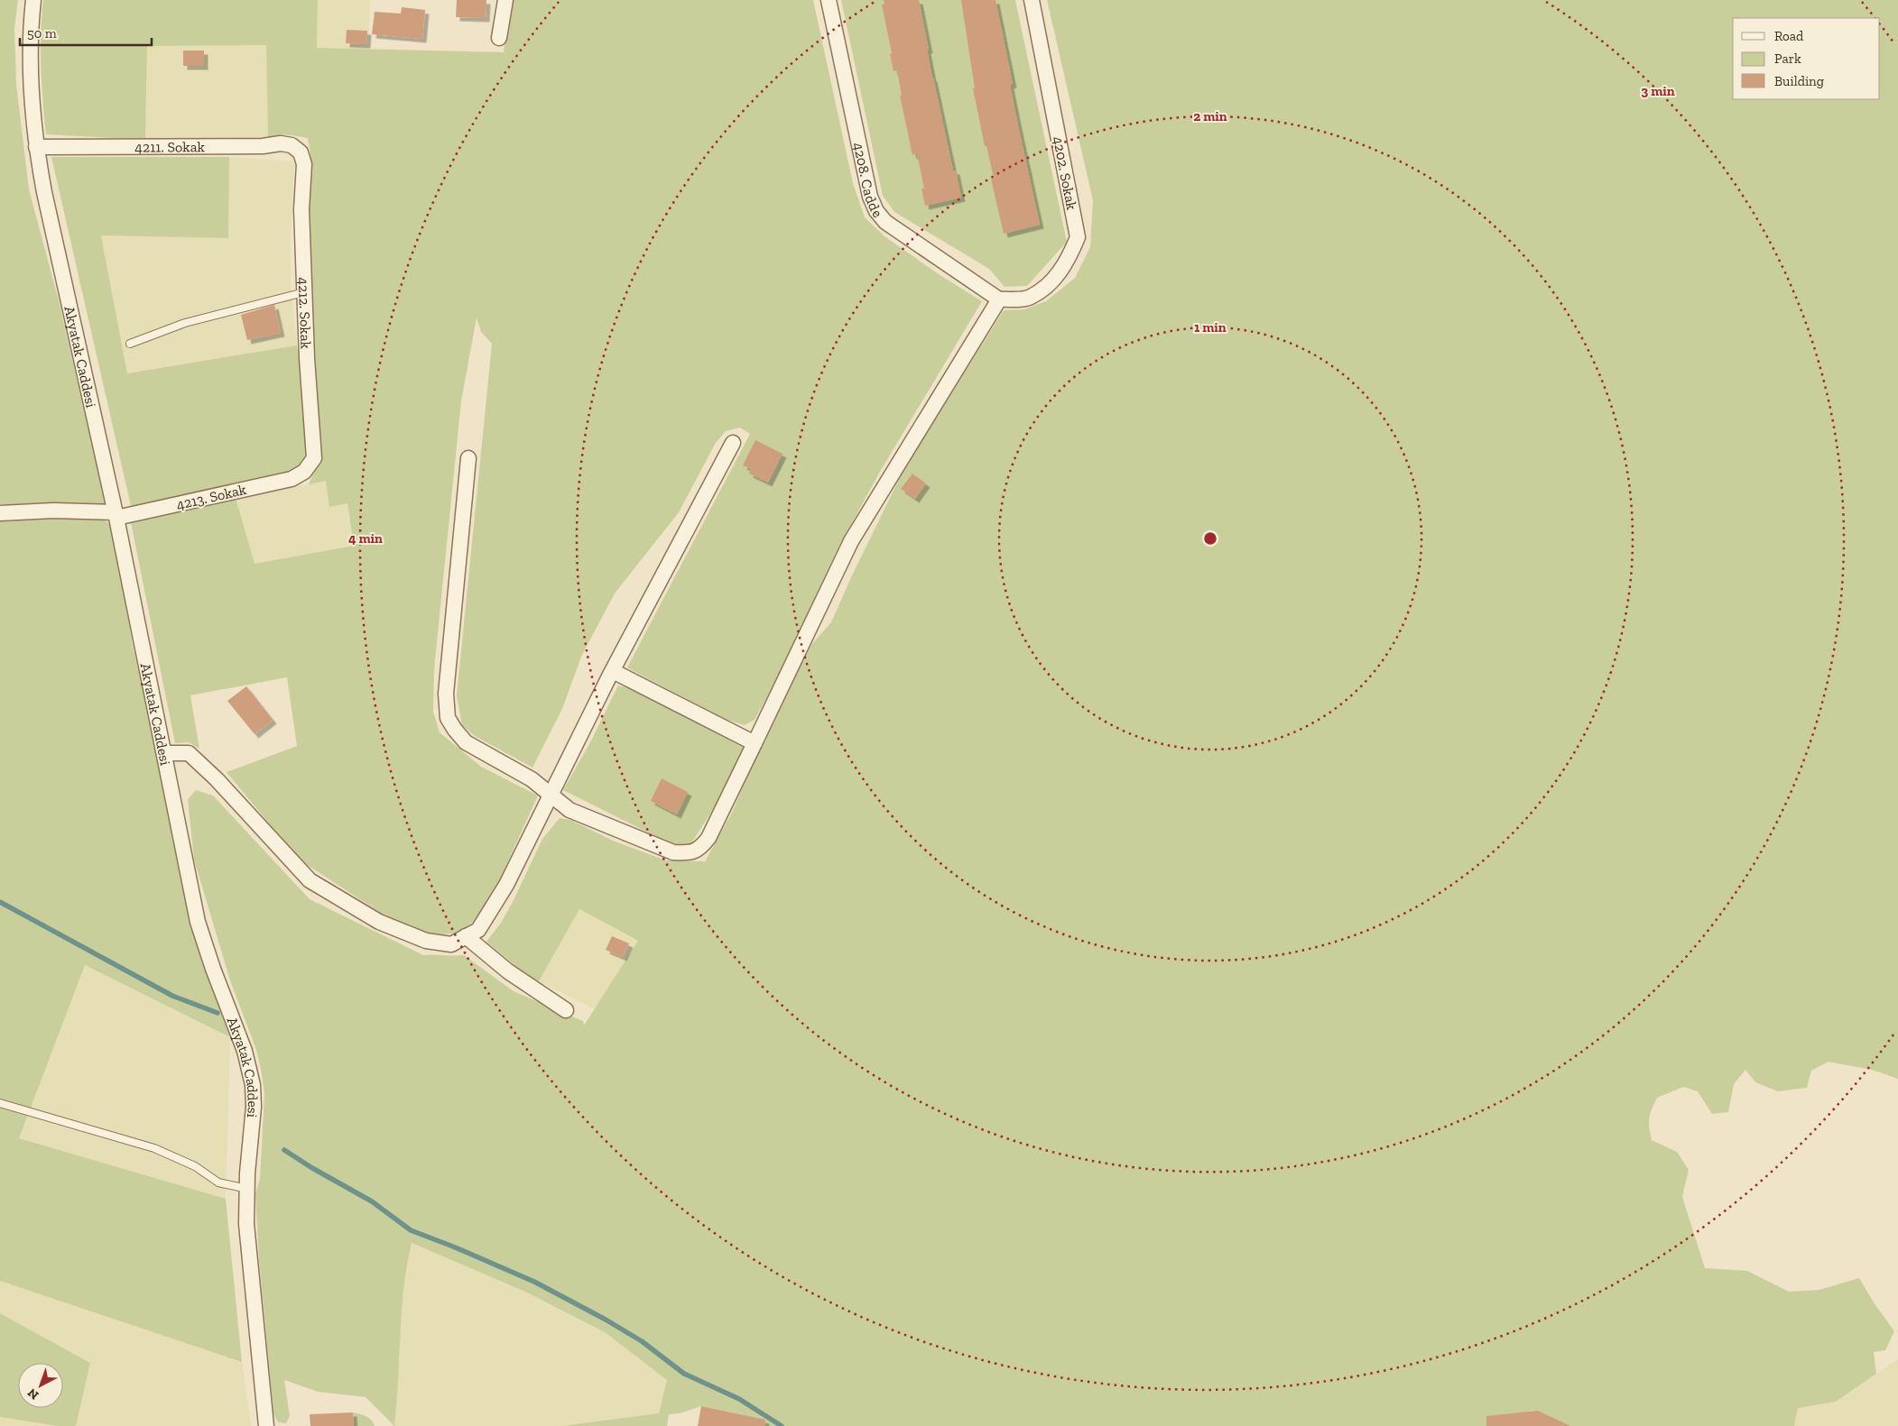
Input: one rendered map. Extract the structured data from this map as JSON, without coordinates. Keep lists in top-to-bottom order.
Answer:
{
  "streets": {
    "street": [
      "4211. Sokak",
      "4202. Sokak",
      "4208. Cadde",
      "4212. Sokak",
      "Akyatak Caddesi",
      "4213. Sokak"
    ]
  },
  "crossings": [
    ["4211. Sokak", "4212. Sokak"],
    ["4211. Sokak", "Akyatak Caddesi"],
    ["4202. Sokak", "4208. Cadde"],
    ["4212. Sokak", "4213. Sokak"],
    ["Akyatak Caddesi", "4213. Sokak"]
  ],
  "legend": ["Road", "Park", "Building"],
  "scale_bar": "50 m",
  "north": "bottom left",
  "rings": [
    "3 min",
    "2 min",
    "1 min",
    "4 min"
  ]
}
